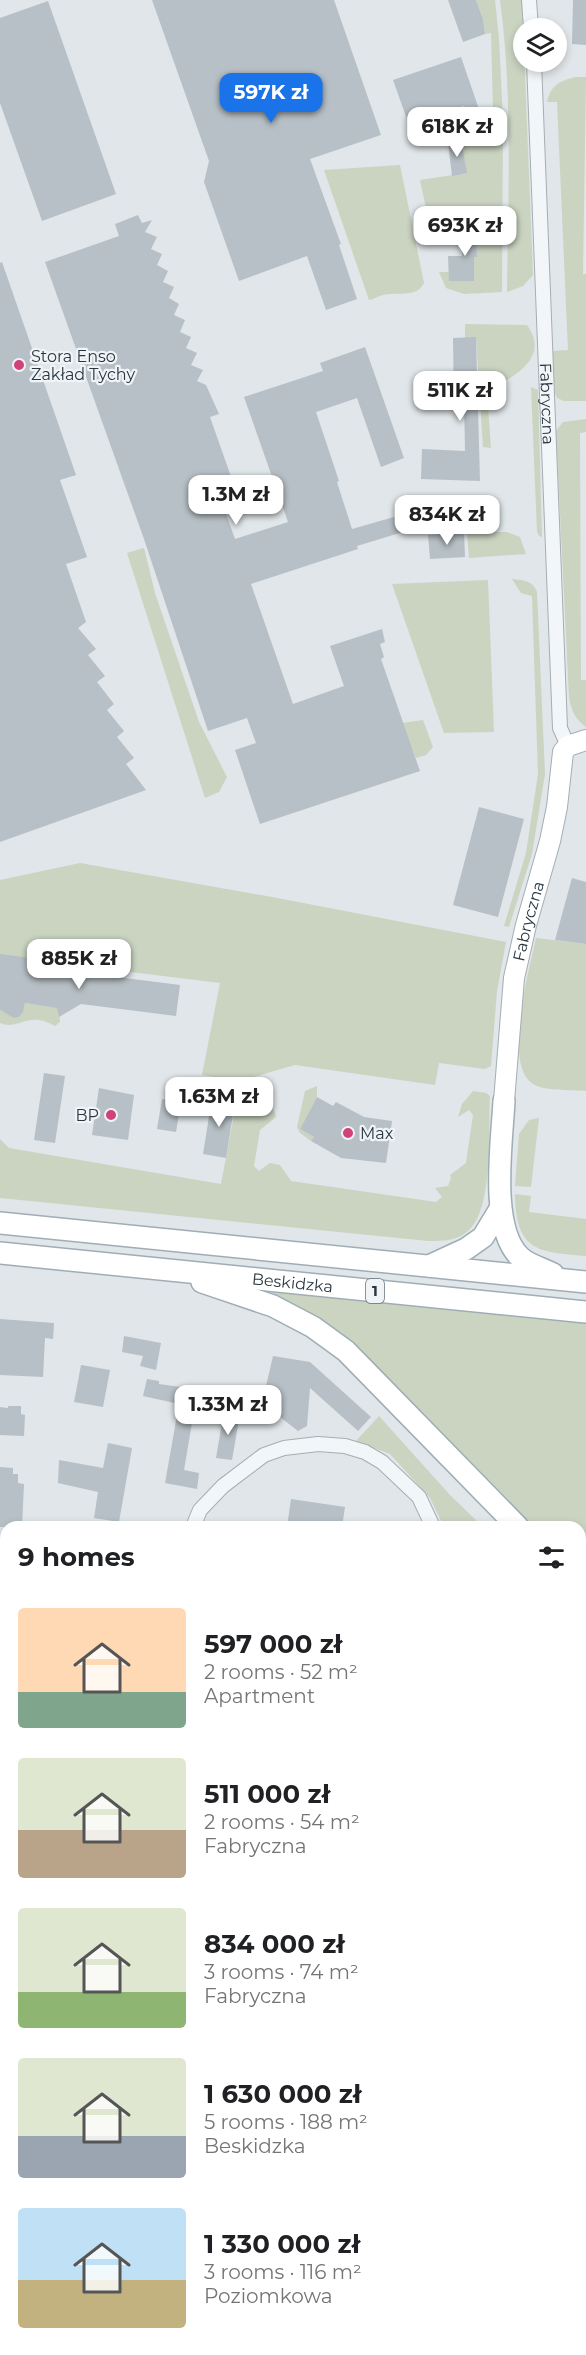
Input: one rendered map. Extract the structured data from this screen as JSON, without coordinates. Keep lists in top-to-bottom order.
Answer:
{
  "streets": {
    "main road": ["Fabryczna", "Beskidzka", "1"]
  },
  "places": ["Stora Enso Zakład Tychy", "BP", "Max"],
  "page": {
    "price": [
      "597K zł",
      "618K zł",
      "693K zł",
      "511K zł",
      "1.3M zł",
      "834K zł",
      "885K zł",
      "1.63M zł",
      "1.33M zł"
    ],
    "heading": "9 homes",
    "list": [
      {
        "name": "597 000 zł",
        "note": "2 rooms · 52 m² · Apartment"
      },
      {
        "name": "511 000 zł",
        "note": "2 rooms · 54 m² · Fabryczna"
      },
      {
        "name": "834 000 zł",
        "note": "3 rooms · 74 m² · Fabryczna"
      },
      {
        "name": "1 630 000 zł",
        "note": "5 rooms · 188 m² · Beskidzka"
      },
      {
        "name": "1 330 000 zł",
        "note": "3 rooms · 116 m² · Poziomkowa"
      }
    ]
  }
}
